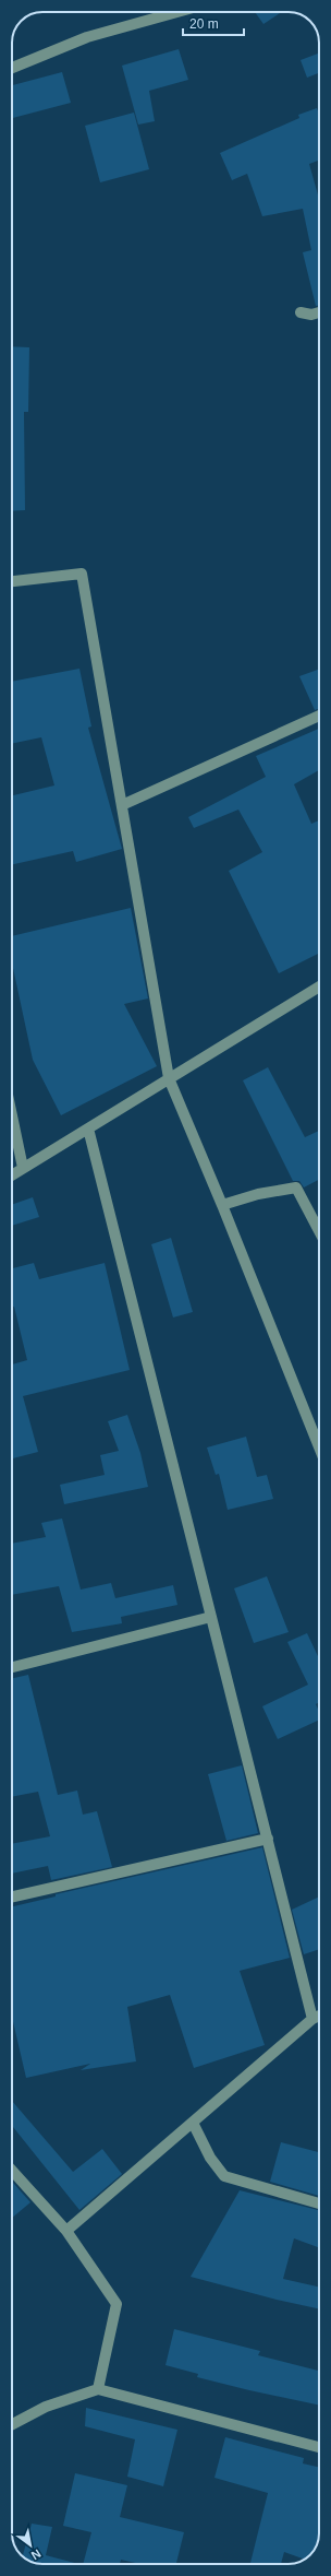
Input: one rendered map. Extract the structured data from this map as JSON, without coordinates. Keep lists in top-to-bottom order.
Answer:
{
  "scale_bar": "20 m",
  "north": "bottom right"
}
